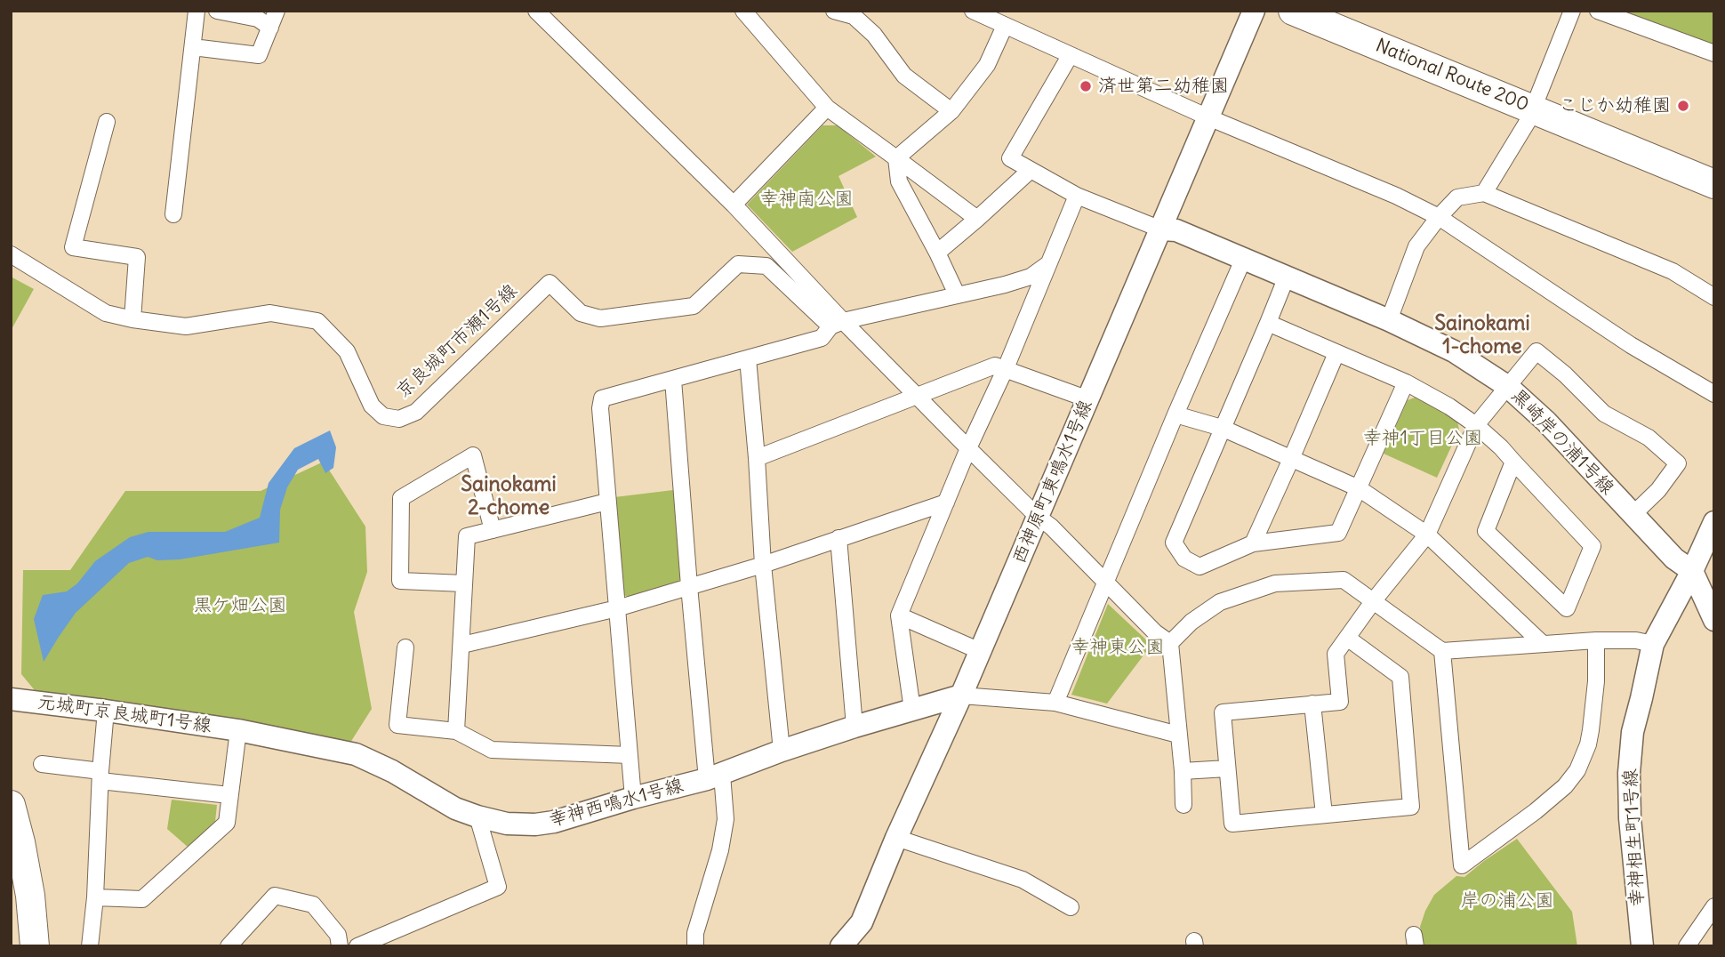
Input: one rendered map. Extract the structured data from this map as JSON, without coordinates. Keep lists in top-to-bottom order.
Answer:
{
  "streets": {
    "highway": ["National Route 200"],
    "street": [
      "京良城町市瀬1号線",
      "黒崎岸の浦1号線",
      "西神原町東鳴水1号線",
      "元城町京良城町1号線",
      "幸神西鳴水1号線",
      "幸神相生町1号線"
    ]
  },
  "crossings": [
    ["黒崎岸の浦1号線", "西神原町東鳴水1号線"],
    ["黒崎岸の浦1号線", "幸神相生町1号線"],
    ["西神原町東鳴水1号線", "幸神西鳴水1号線"],
    ["元城町京良城町1号線", "幸神西鳴水1号線"]
  ],
  "districts": ["Sainokami 1-chome", "Sainokami 2-chome"],
  "parks": [
    "幸神南公園",
    "幸神1丁目公園",
    "黒ケ畑公園",
    "幸神東公園",
    "岸の浦公園"
  ],
  "places": ["済世第二幼稚園", "こじか幼稚園"]
}
